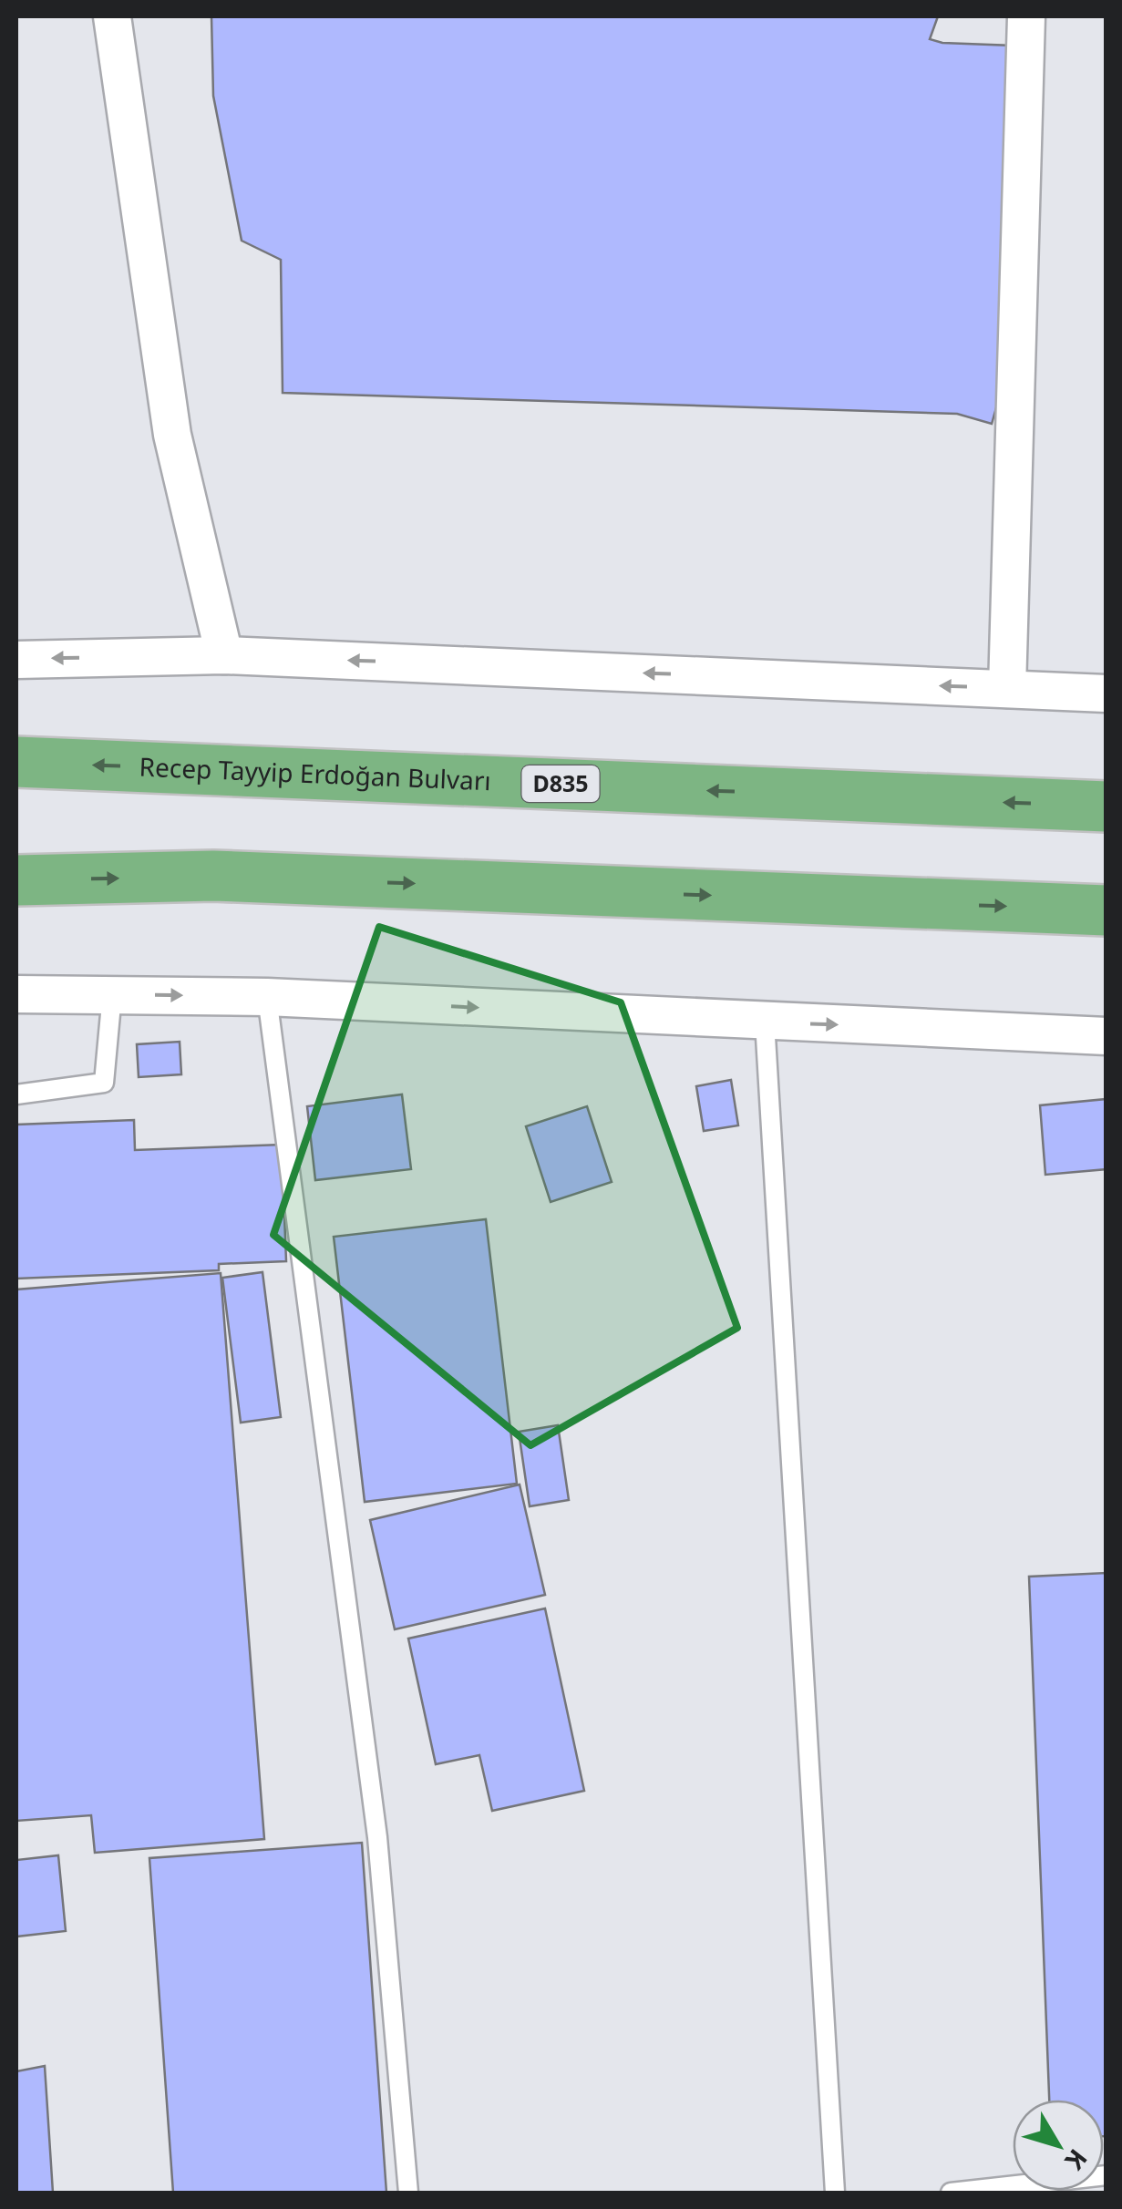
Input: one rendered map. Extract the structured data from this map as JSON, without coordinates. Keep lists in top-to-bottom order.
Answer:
{
  "streets": {
    "highway": ["Recep Tayyip Erdoğan Bulvarı", "D835"]
  },
  "north": "bottom right"
}
